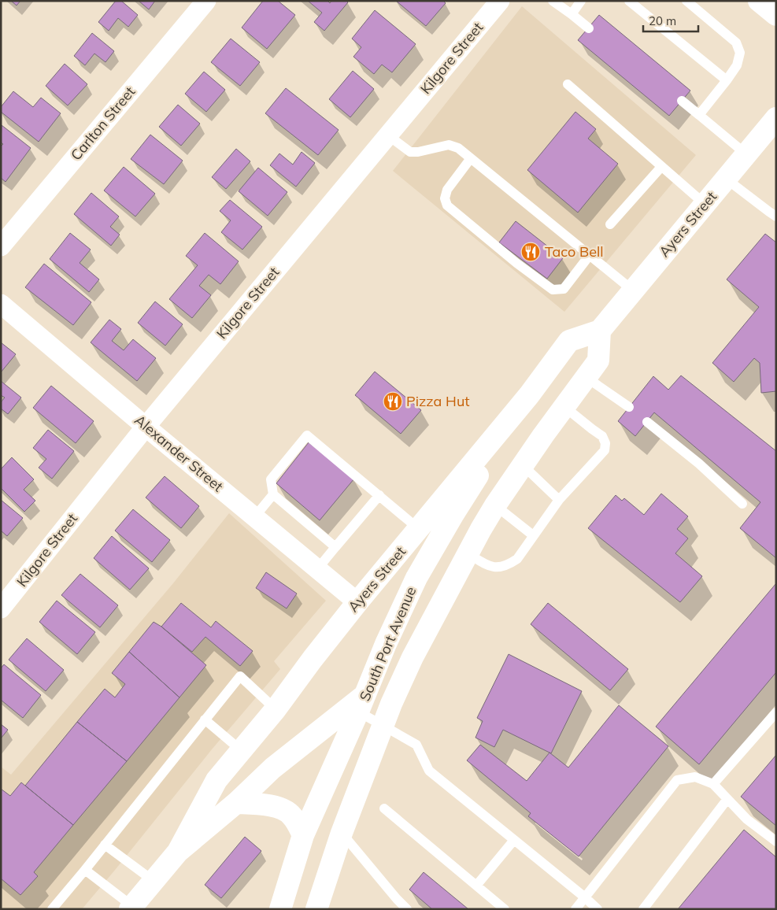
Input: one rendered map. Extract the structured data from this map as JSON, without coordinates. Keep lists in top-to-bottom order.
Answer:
{
  "streets": {
    "main road": ["Ayers Street", "South Port Avenue"],
    "street": ["Kilgore Street", "Carlton Street", "Alexander Street"]
  },
  "crossings": [
    ["Kilgore Street", "Alexander Street"],
    ["Ayers Street", "Alexander Street"],
    ["Ayers Street", "South Port Avenue"]
  ],
  "places": {
    "restaurant": ["Taco Bell", "Pizza Hut"]
  },
  "scale_bar": "20 m"
}
